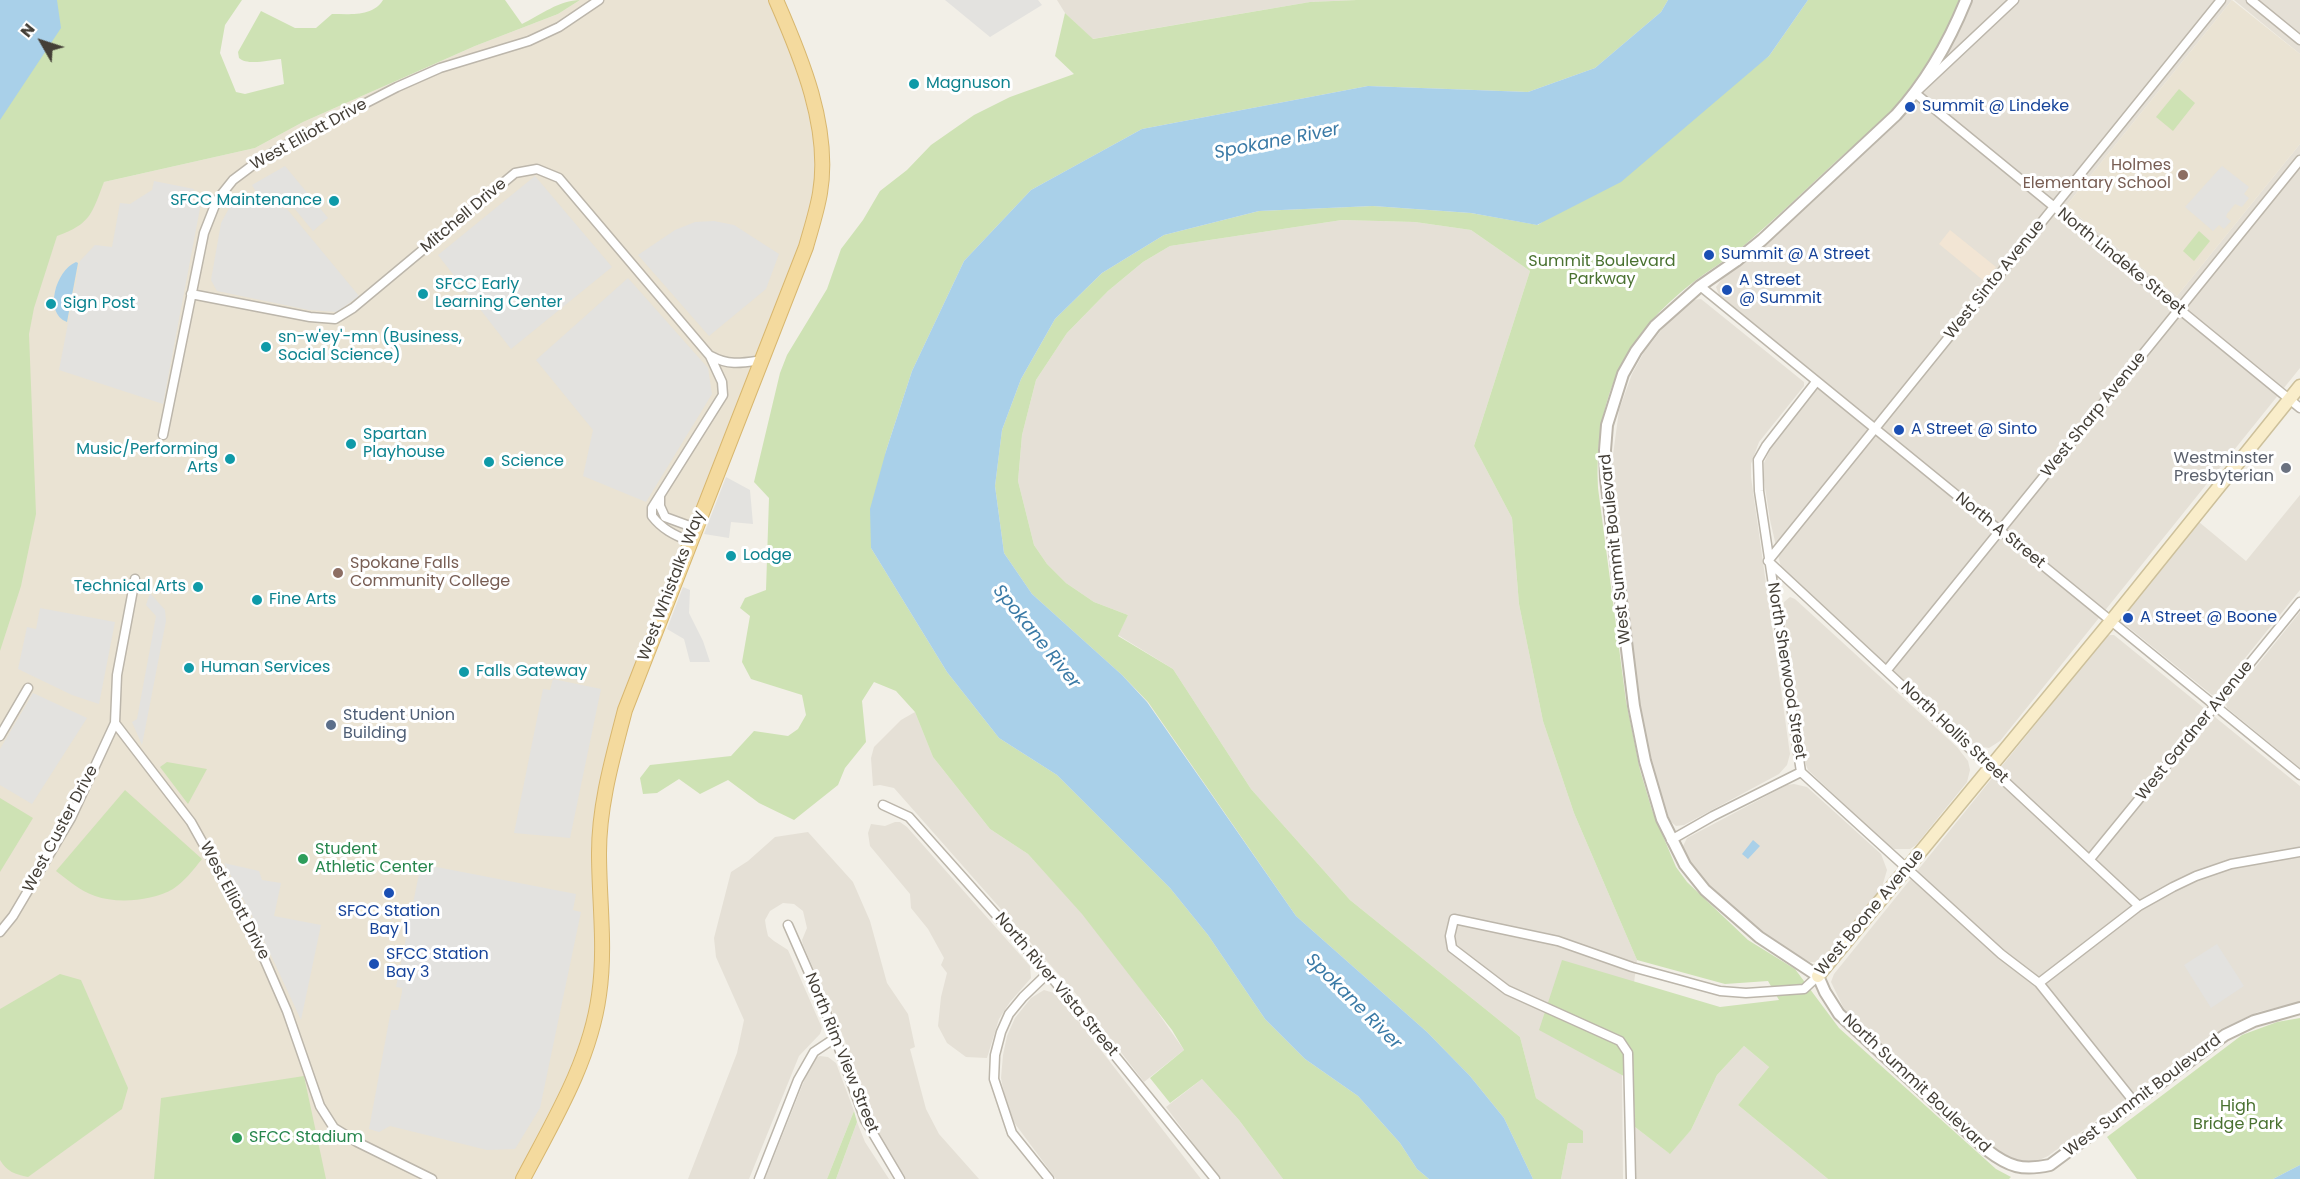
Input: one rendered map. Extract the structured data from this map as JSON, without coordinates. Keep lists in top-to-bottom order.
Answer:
{
  "streets": {
    "main road": ["West Whistalks Way", "West Boone Avenue"],
    "street": [
      "West Elliott Drive",
      "Mitchell Drive",
      "North Lindeke Street",
      "West Sinto Avenue",
      "West Sharp Avenue",
      "North A Street",
      "West Summit Boulevard",
      "North Sherwood Street",
      "West Gardner Avenue",
      "North Hollis Street",
      "West Custer Drive",
      "North River Vista Street",
      "North Rim View Street",
      "North Summit Boulevard"
    ]
  },
  "crossings": [
    ["West Elliott Drive", "Mitchell Drive"],
    ["West Elliott Drive", "West Custer Drive"],
    ["North Lindeke Street", "West Sinto Avenue"],
    ["North Lindeke Street", "West Sharp Avenue"],
    ["North Lindeke Street", "West Summit Boulevard"],
    ["North Lindeke Street", "West Boone Avenue"],
    ["West Sinto Avenue", "North A Street"],
    ["West Sinto Avenue", "North Sherwood Street"],
    ["West Sinto Avenue", "North Hollis Street"],
    ["West Sharp Avenue", "North A Street"],
    ["West Sharp Avenue", "North Hollis Street"],
    ["North A Street", "West Summit Boulevard"],
    ["North A Street", "North Sherwood Street"],
    ["North A Street", "West Gardner Avenue"],
    ["North A Street", "West Boone Avenue"],
    ["West Summit Boulevard", "North Sherwood Street"],
    ["West Summit Boulevard", "North Summit Boulevard"],
    ["North Sherwood Street", "North Hollis Street"],
    ["North Sherwood Street", "West Boone Avenue"],
    ["West Gardner Avenue", "North Hollis Street"],
    ["North Hollis Street", "West Boone Avenue"],
    ["West Boone Avenue", "North Summit Boulevard"]
  ],
  "water": ["Spokane River"],
  "parks": ["Summit Boulevard Parkway", "High Bridge Park"],
  "places": [
    "Magnuson",
    "Summit @ Lindeke",
    "Holmes Elementary School",
    "SFCC Maintenance",
    "Summit @ A Street",
    "A Street @ Summit",
    "SFCC Early Learning Center",
    "Sign Post",
    "sn-w'ey'-mn (Business, Social Science)",
    "A Street @ Sinto",
    "Spartan Playhouse",
    "Music/Performing Arts",
    "Science",
    "Westminster Presbyterian",
    "Lodge",
    "Spokane Falls Community College",
    "Technical Arts",
    "Fine Arts",
    "A Street @ Boone",
    "Human Services",
    "Falls Gateway",
    "Student Union Building",
    "Student Athletic Center",
    "SFCC Station Bay 1",
    "SFCC Station Bay 3",
    "SFCC Stadium"
  ],
  "north": "top left"
}
